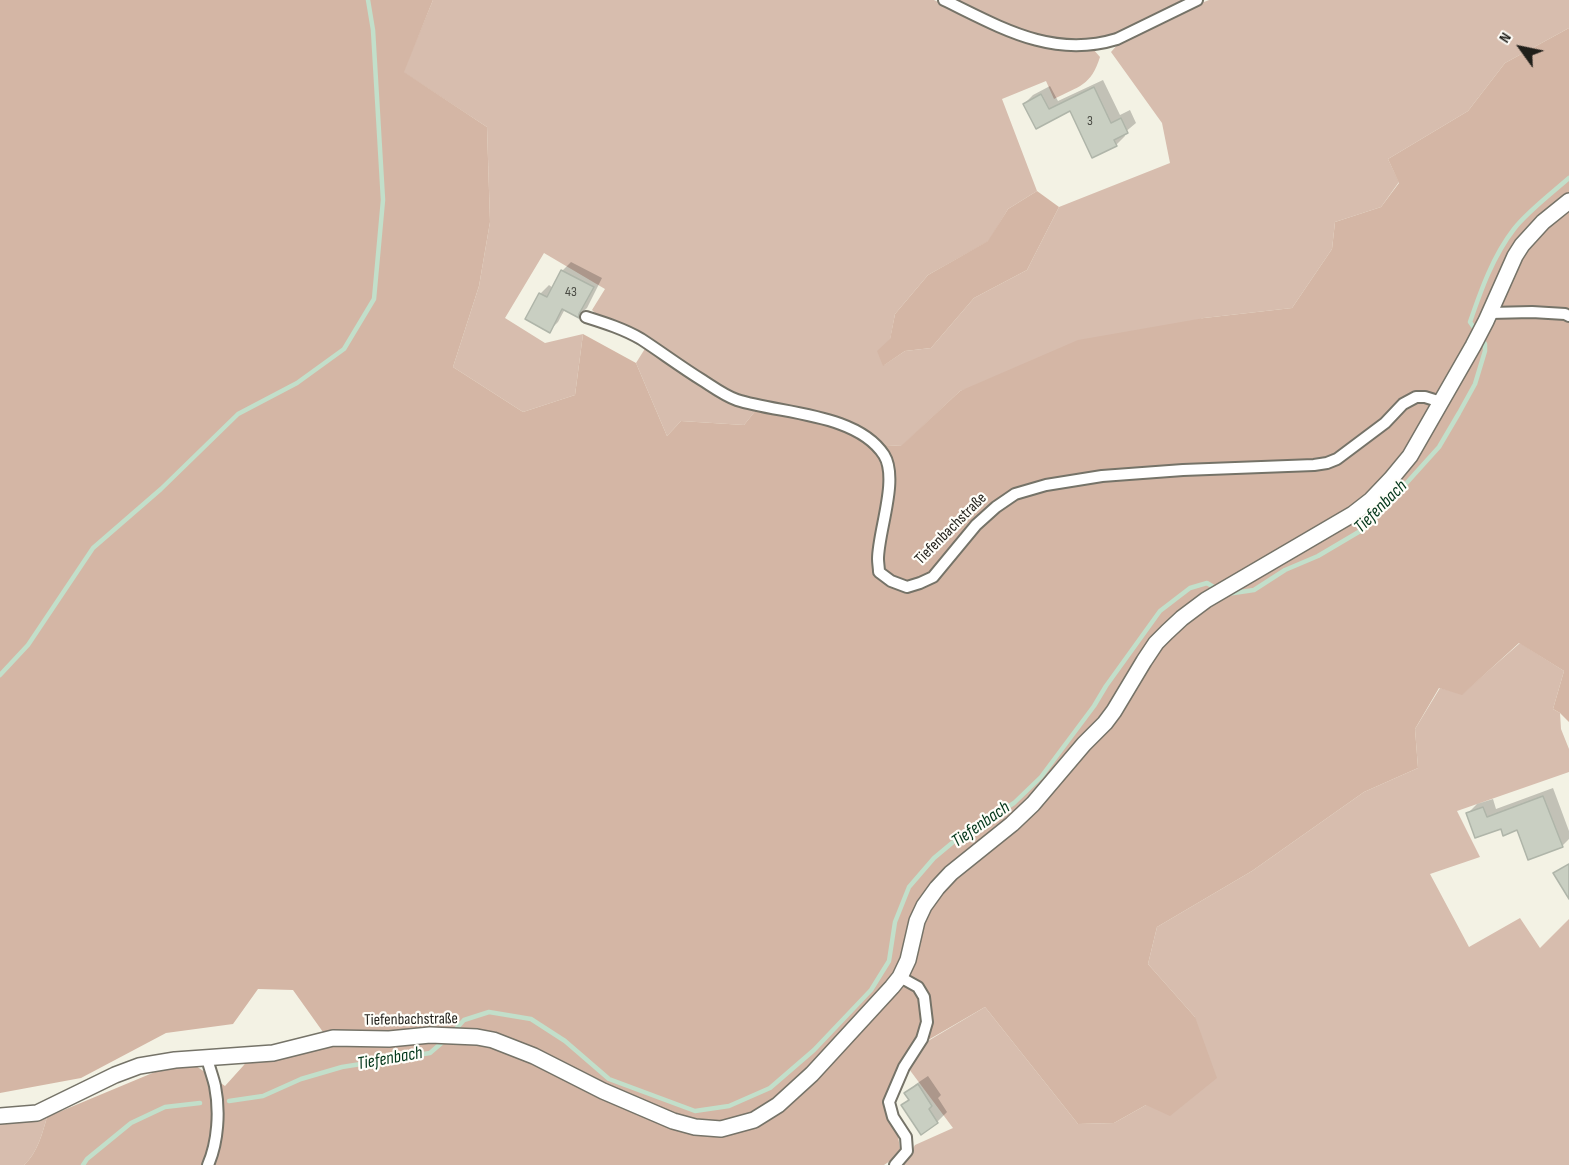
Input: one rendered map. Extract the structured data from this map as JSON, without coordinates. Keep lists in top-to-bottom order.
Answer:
{
  "streets": {
    "street": ["Tiefenbachstraße"]
  },
  "water": ["Tiefenbach"],
  "house_numbers": ["3", "43"],
  "north": "top left"
}
